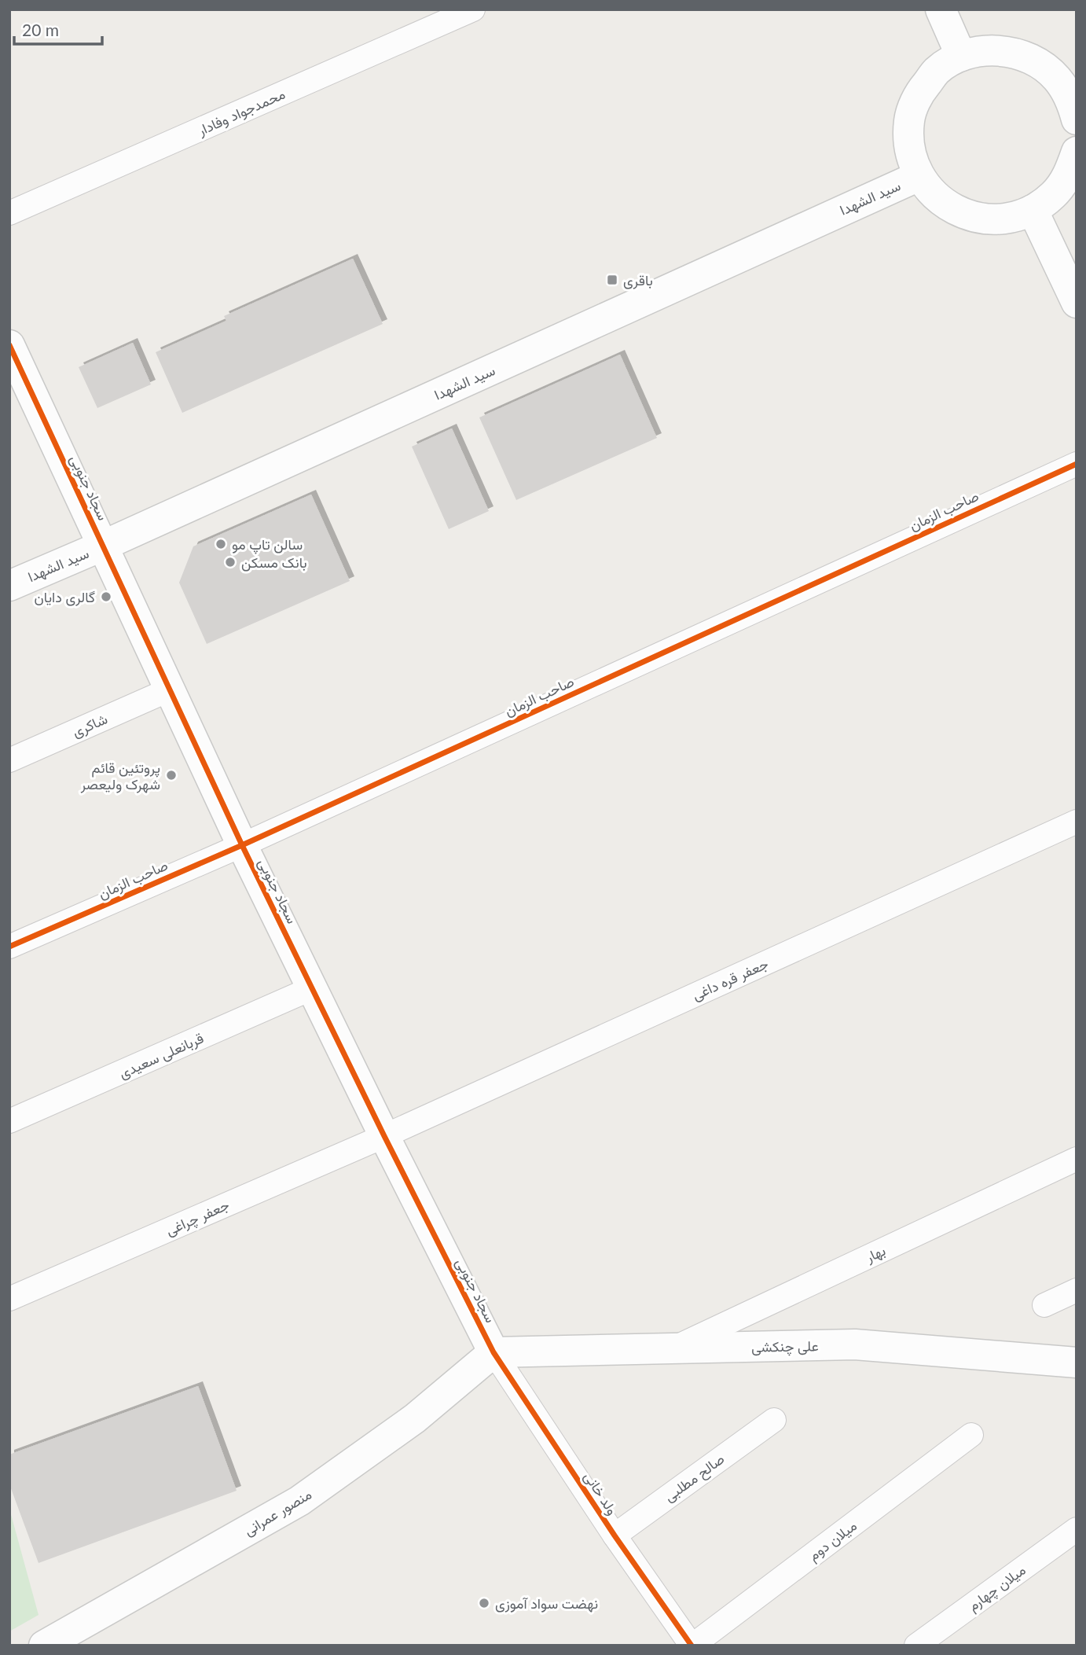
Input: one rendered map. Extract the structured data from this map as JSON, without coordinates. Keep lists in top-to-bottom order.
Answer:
{
  "streets": {
    "street": [
      "محمدجواد وفادار",
      "سید الشهدا",
      "سجاد جنوبی",
      "صاحب الزمان",
      "شاکری",
      "جعفر قره داغی",
      "قربانعلی سعیدی",
      "جعفر چراغی",
      "بهار",
      "علی چنکشی",
      "صالح مطلبی",
      "ولد خانی",
      "منصور عمرانی",
      "میلان دوم",
      "میلان چهارم"
    ]
  },
  "crossings": [
    ["سید الشهدا", "سجاد جنوبی"],
    ["سجاد جنوبی", "صاحب الزمان"],
    ["سجاد جنوبی", "شاکری"],
    ["سجاد جنوبی", "جعفر قره داغی"],
    ["سجاد جنوبی", "قربانعلی سعیدی"],
    ["سجاد جنوبی", "جعفر چراغی"],
    ["سجاد جنوبی", "علی چنکشی"],
    ["سجاد جنوبی", "ولد خانی"],
    ["سجاد جنوبی", "منصور عمرانی"],
    ["جعفر قره داغی", "جعفر چراغی"],
    ["بهار", "علی چنکشی"],
    ["علی چنکشی", "ولد خانی"],
    ["علی چنکشی", "منصور عمرانی"],
    ["صالح مطلبی", "ولد خانی"],
    ["ولد خانی", "منصور عمرانی"],
    ["ولد خانی", "میلان دوم"]
  ],
  "places": {
    "transit": ["باقری"],
    "other": [
      "سالن تاپ مو",
      "بانک مسکن",
      "گالری دایان",
      "پروتئین قائم شهرک ولیعصر",
      "نهضت سواد آموزی"
    ]
  },
  "scale_bar": "20 m"
}
